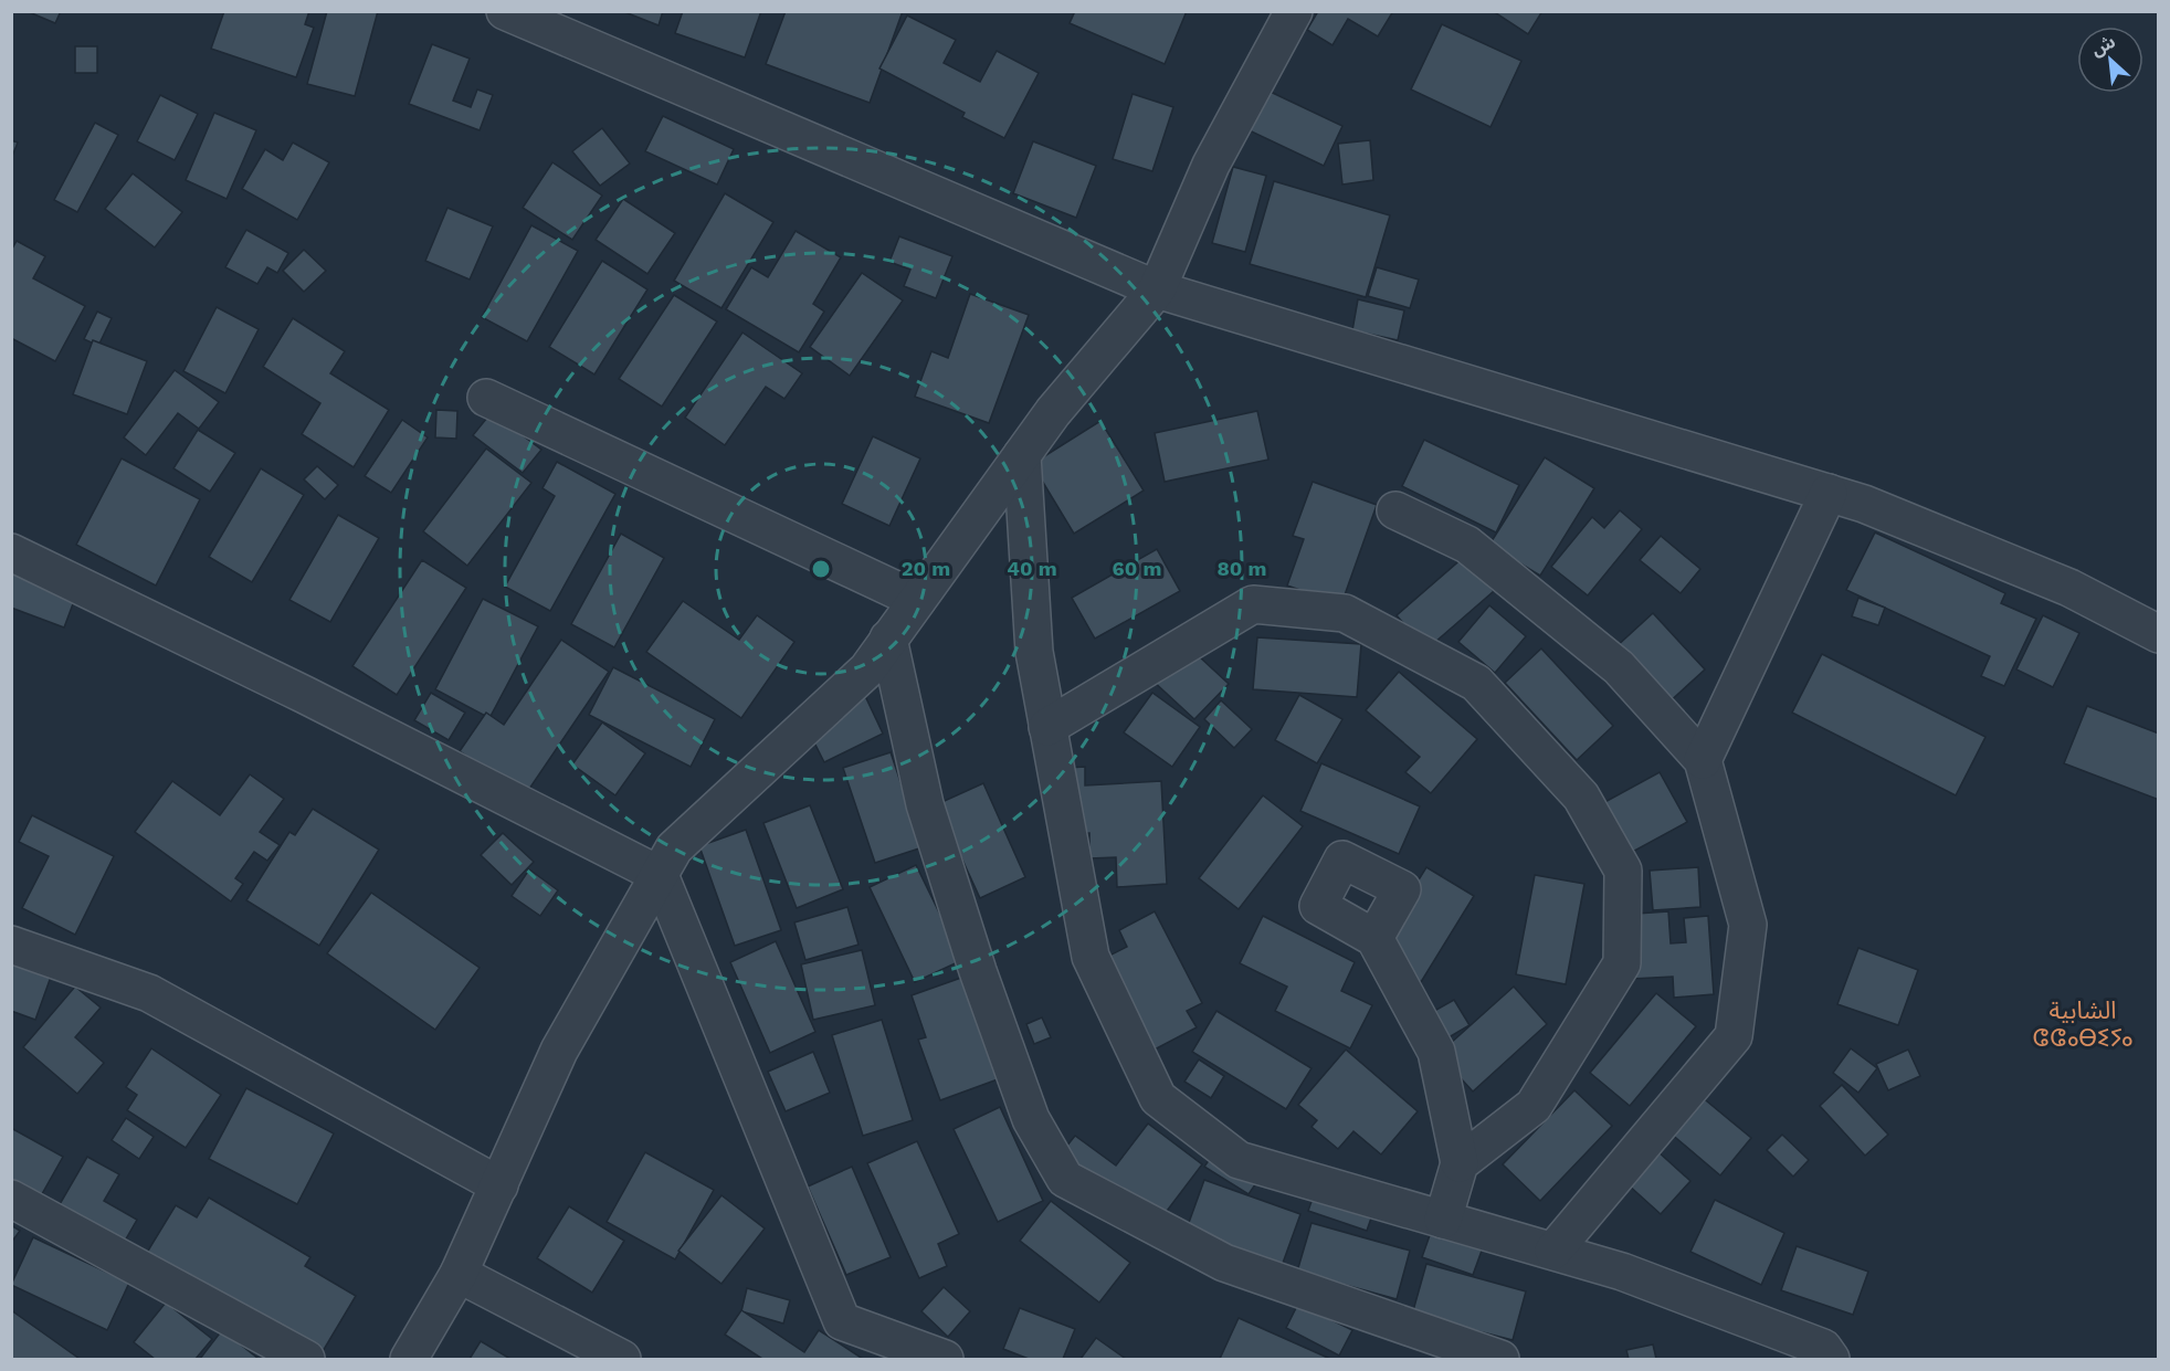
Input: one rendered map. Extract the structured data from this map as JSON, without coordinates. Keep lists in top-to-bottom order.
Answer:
{
  "districts": ["الشابية ⵛⵛⴰⴱⵉⵢⴰ"],
  "north": "top left",
  "rings": [
    "20 m",
    "40 m",
    "60 m",
    "80 m"
  ]
}
